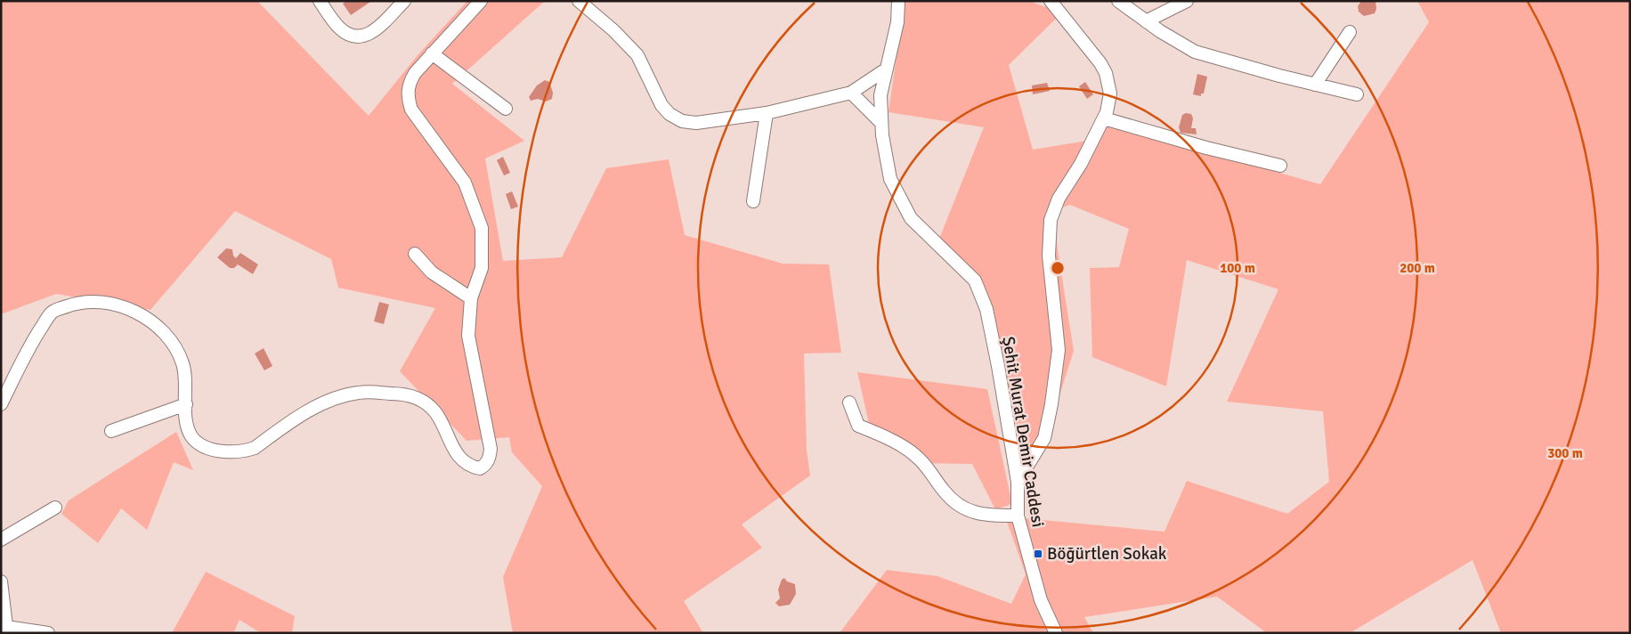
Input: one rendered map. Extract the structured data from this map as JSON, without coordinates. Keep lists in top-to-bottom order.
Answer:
{
  "streets": {
    "street": ["Şehit Murat Demir Caddesi"]
  },
  "places": {
    "transit": ["Böğürtlen Sokak"]
  },
  "rings": ["100 m", "200 m", "300 m"]
}
